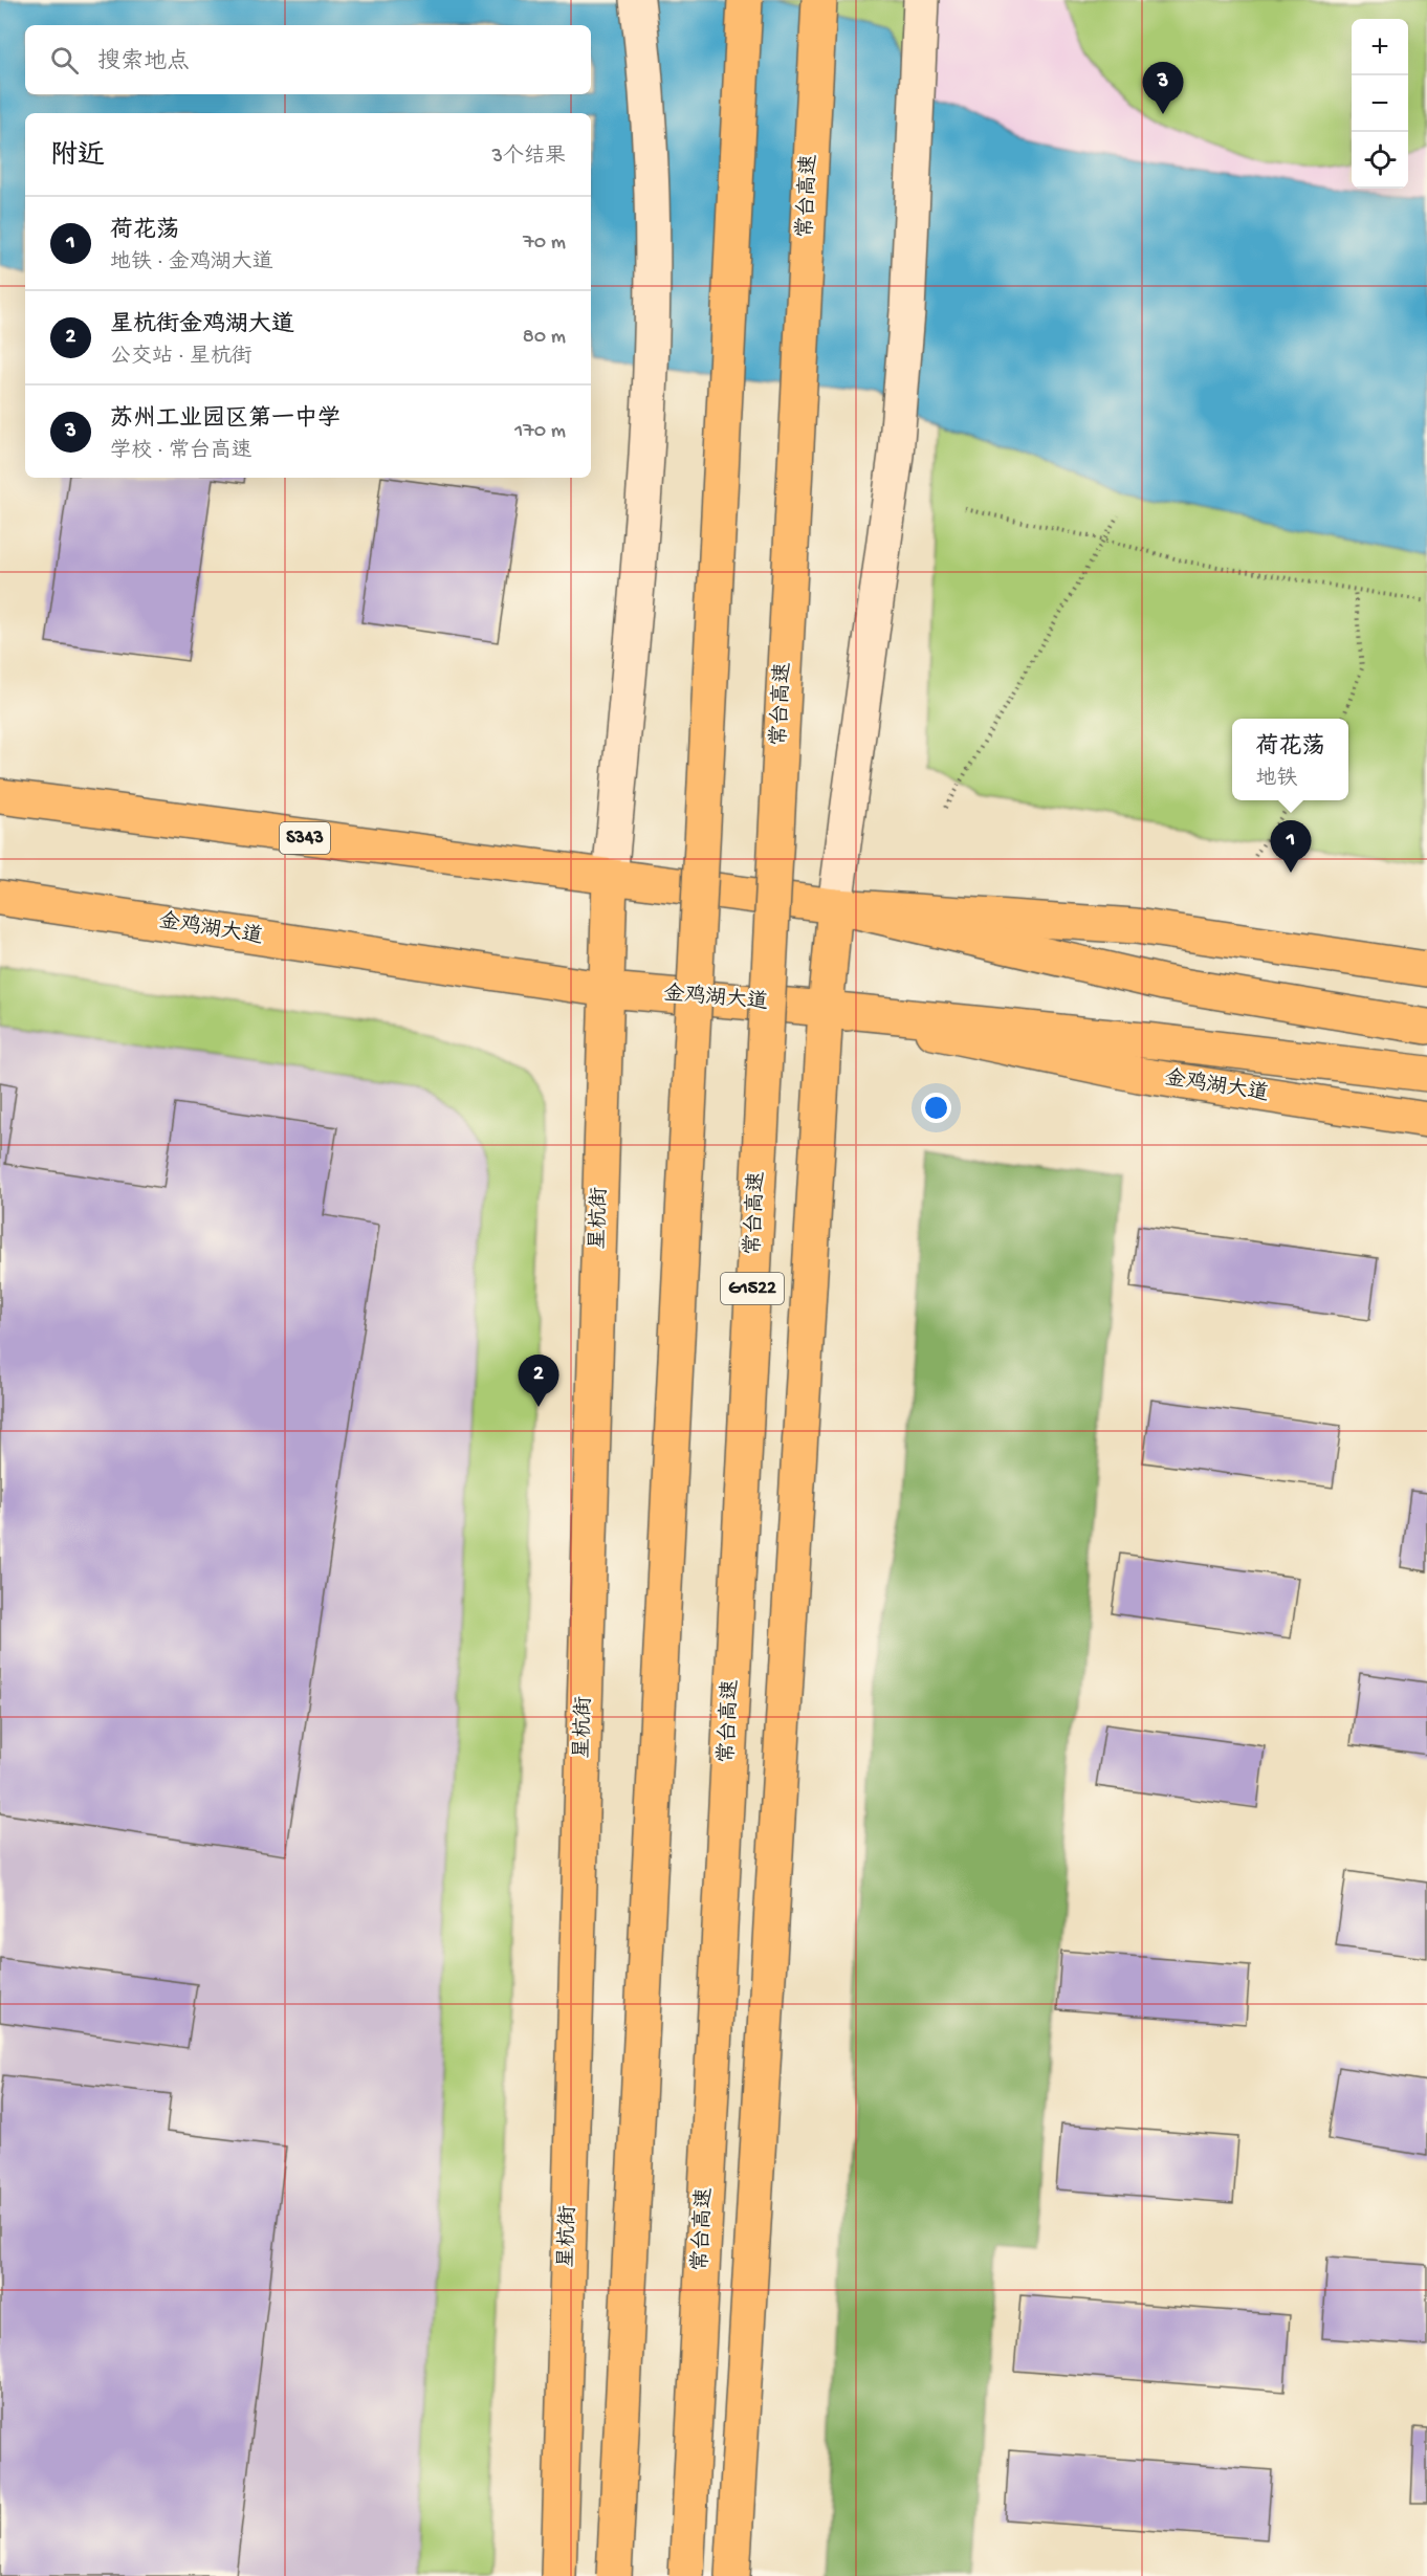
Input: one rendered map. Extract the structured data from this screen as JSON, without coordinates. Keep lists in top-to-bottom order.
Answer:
{
  "streets": {
    "main road": [
      "常台高速",
      "S343",
      "金鸡湖大道",
      "星杭街",
      "G1522"
    ]
  },
  "crossings": [
    ["S343", "星杭街"],
    ["金鸡湖大道", "星杭街"]
  ],
  "page": {
    "map_buttons": ["+", "−"],
    "search": "搜索地点",
    "pins": ["3", "1", "2"],
    "heading": ["附近", "3个结果"],
    "list": [
      {
        "mark": "1",
        "name": "荷花荡",
        "note": "地铁 · 金鸡湖大道",
        "value": "70 m"
      },
      {
        "mark": "2",
        "name": "星杭街金鸡湖大道",
        "note": "公交站 · 星杭街",
        "value": "80 m"
      },
      {
        "mark": "3",
        "name": "苏州工业园区第一中学",
        "note": "学校 · 常台高速",
        "value": "170 m"
      }
    ],
    "popup": ["荷花荡", "地铁"]
  }
}
